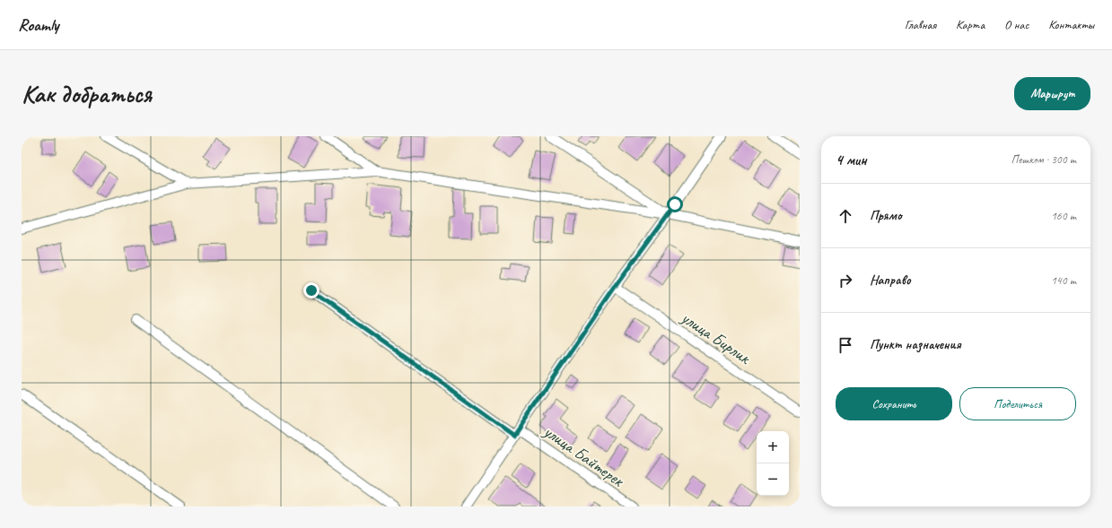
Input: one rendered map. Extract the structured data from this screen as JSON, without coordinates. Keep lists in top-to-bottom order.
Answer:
{
  "streets": {
    "street": ["улица Бирлик", "улица Байтерек"]
  },
  "page": {
    "header": "Roamly",
    "nav": [
      "Главная",
      "Карта",
      "О нас",
      "Контакты"
    ],
    "buttons": [
      "Маршрут",
      ["Сохранить", "Поделиться"]
    ],
    "title": "Как добраться",
    "heading": ["4 мин", "Пешком · 300 m"],
    "list": [
      ["Прямо", "160 m"],
      ["Направо", "140 m"],
      "Пункт назначения"
    ],
    "map_buttons": ["+", "−"]
  }
}
